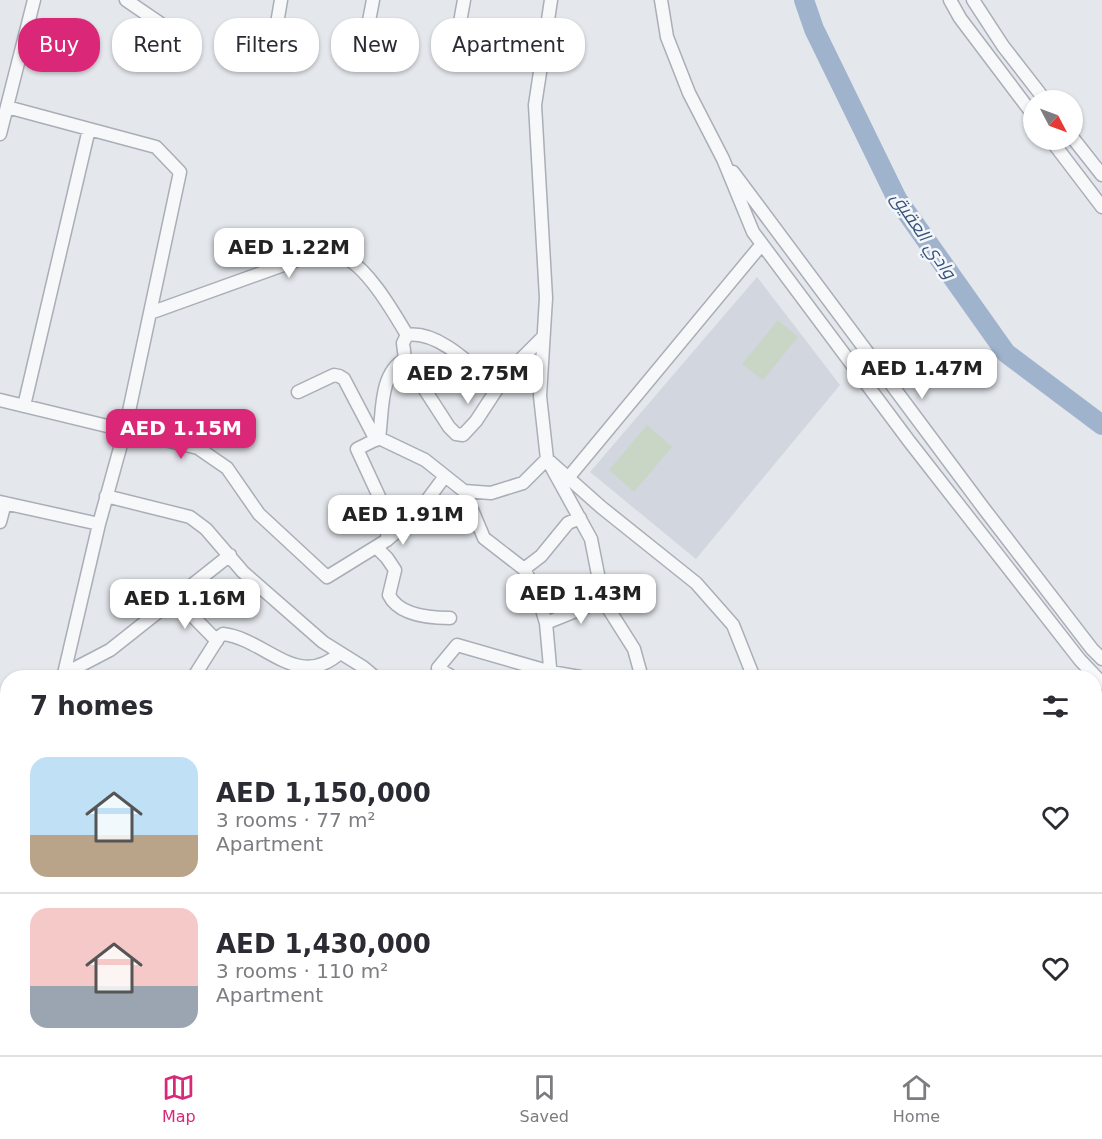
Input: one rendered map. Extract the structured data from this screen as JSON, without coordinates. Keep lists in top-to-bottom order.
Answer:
{
  "water": ["وادي العقيق"],
  "north": "bottom right",
  "page": {
    "chip": [
      "Buy",
      "Rent",
      "Filters",
      "New",
      "Apartment"
    ],
    "price": [
      "AED 1.22M",
      "AED 1.47M",
      "AED 2.75M",
      "AED 1.15M",
      "AED 1.91M",
      "AED 1.43M",
      "AED 1.16M"
    ],
    "heading": "7 homes",
    "list": [
      {
        "name": "AED 1,150,000",
        "note": "3 rooms · 77 m² · Apartment"
      },
      {
        "name": "AED 1,430,000",
        "note": "3 rooms · 110 m² · Apartment"
      }
    ],
    "tabs": ["Map", "Saved", "Home"]
  }
}
